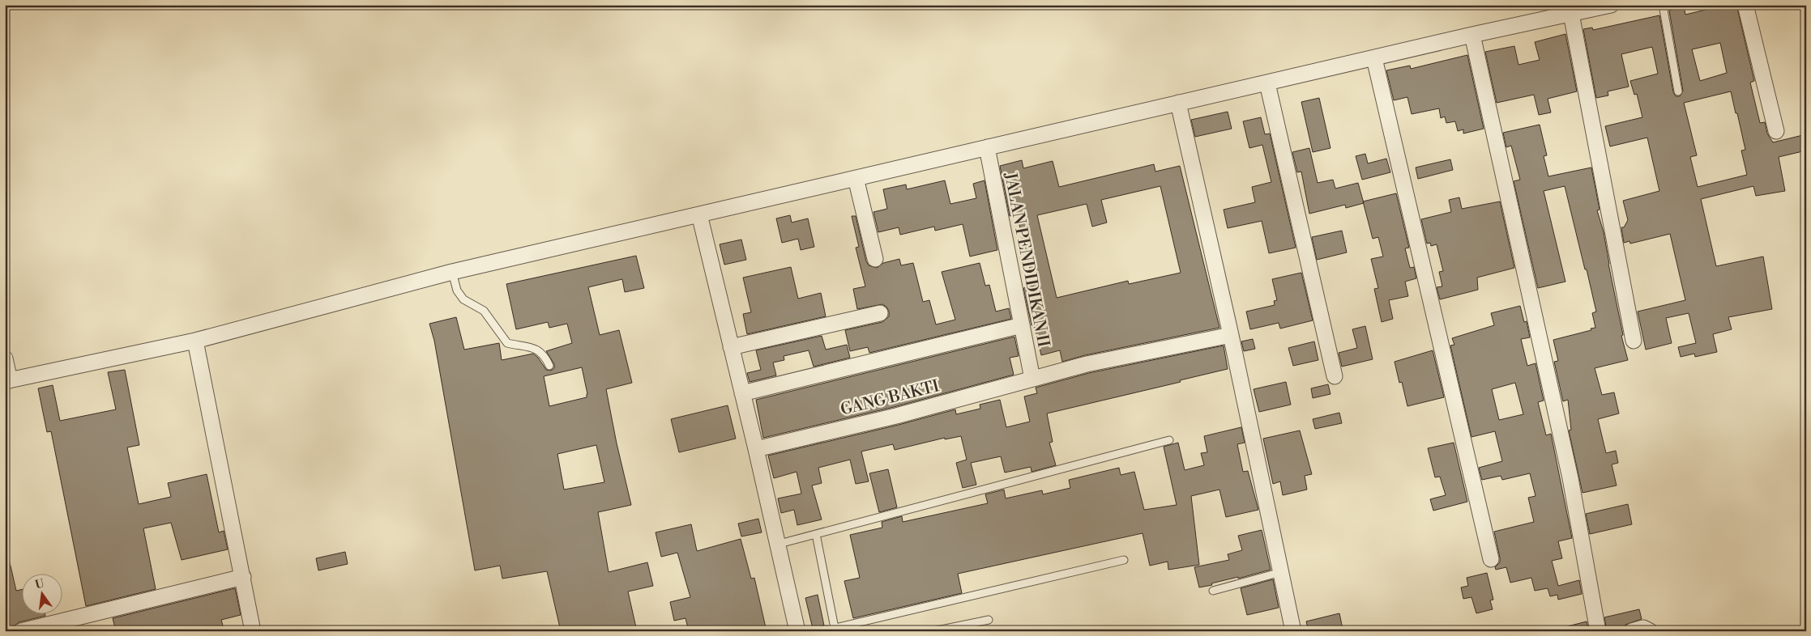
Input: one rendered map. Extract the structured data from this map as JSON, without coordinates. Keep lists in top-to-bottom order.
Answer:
{
  "streets": {
    "street": ["JALAN PENDIDIKAN II", "GANG BAKTI"]
  },
  "crossings": [
    ["JALAN PENDIDIKAN II", "GANG BAKTI"]
  ],
  "north": "top"
}
